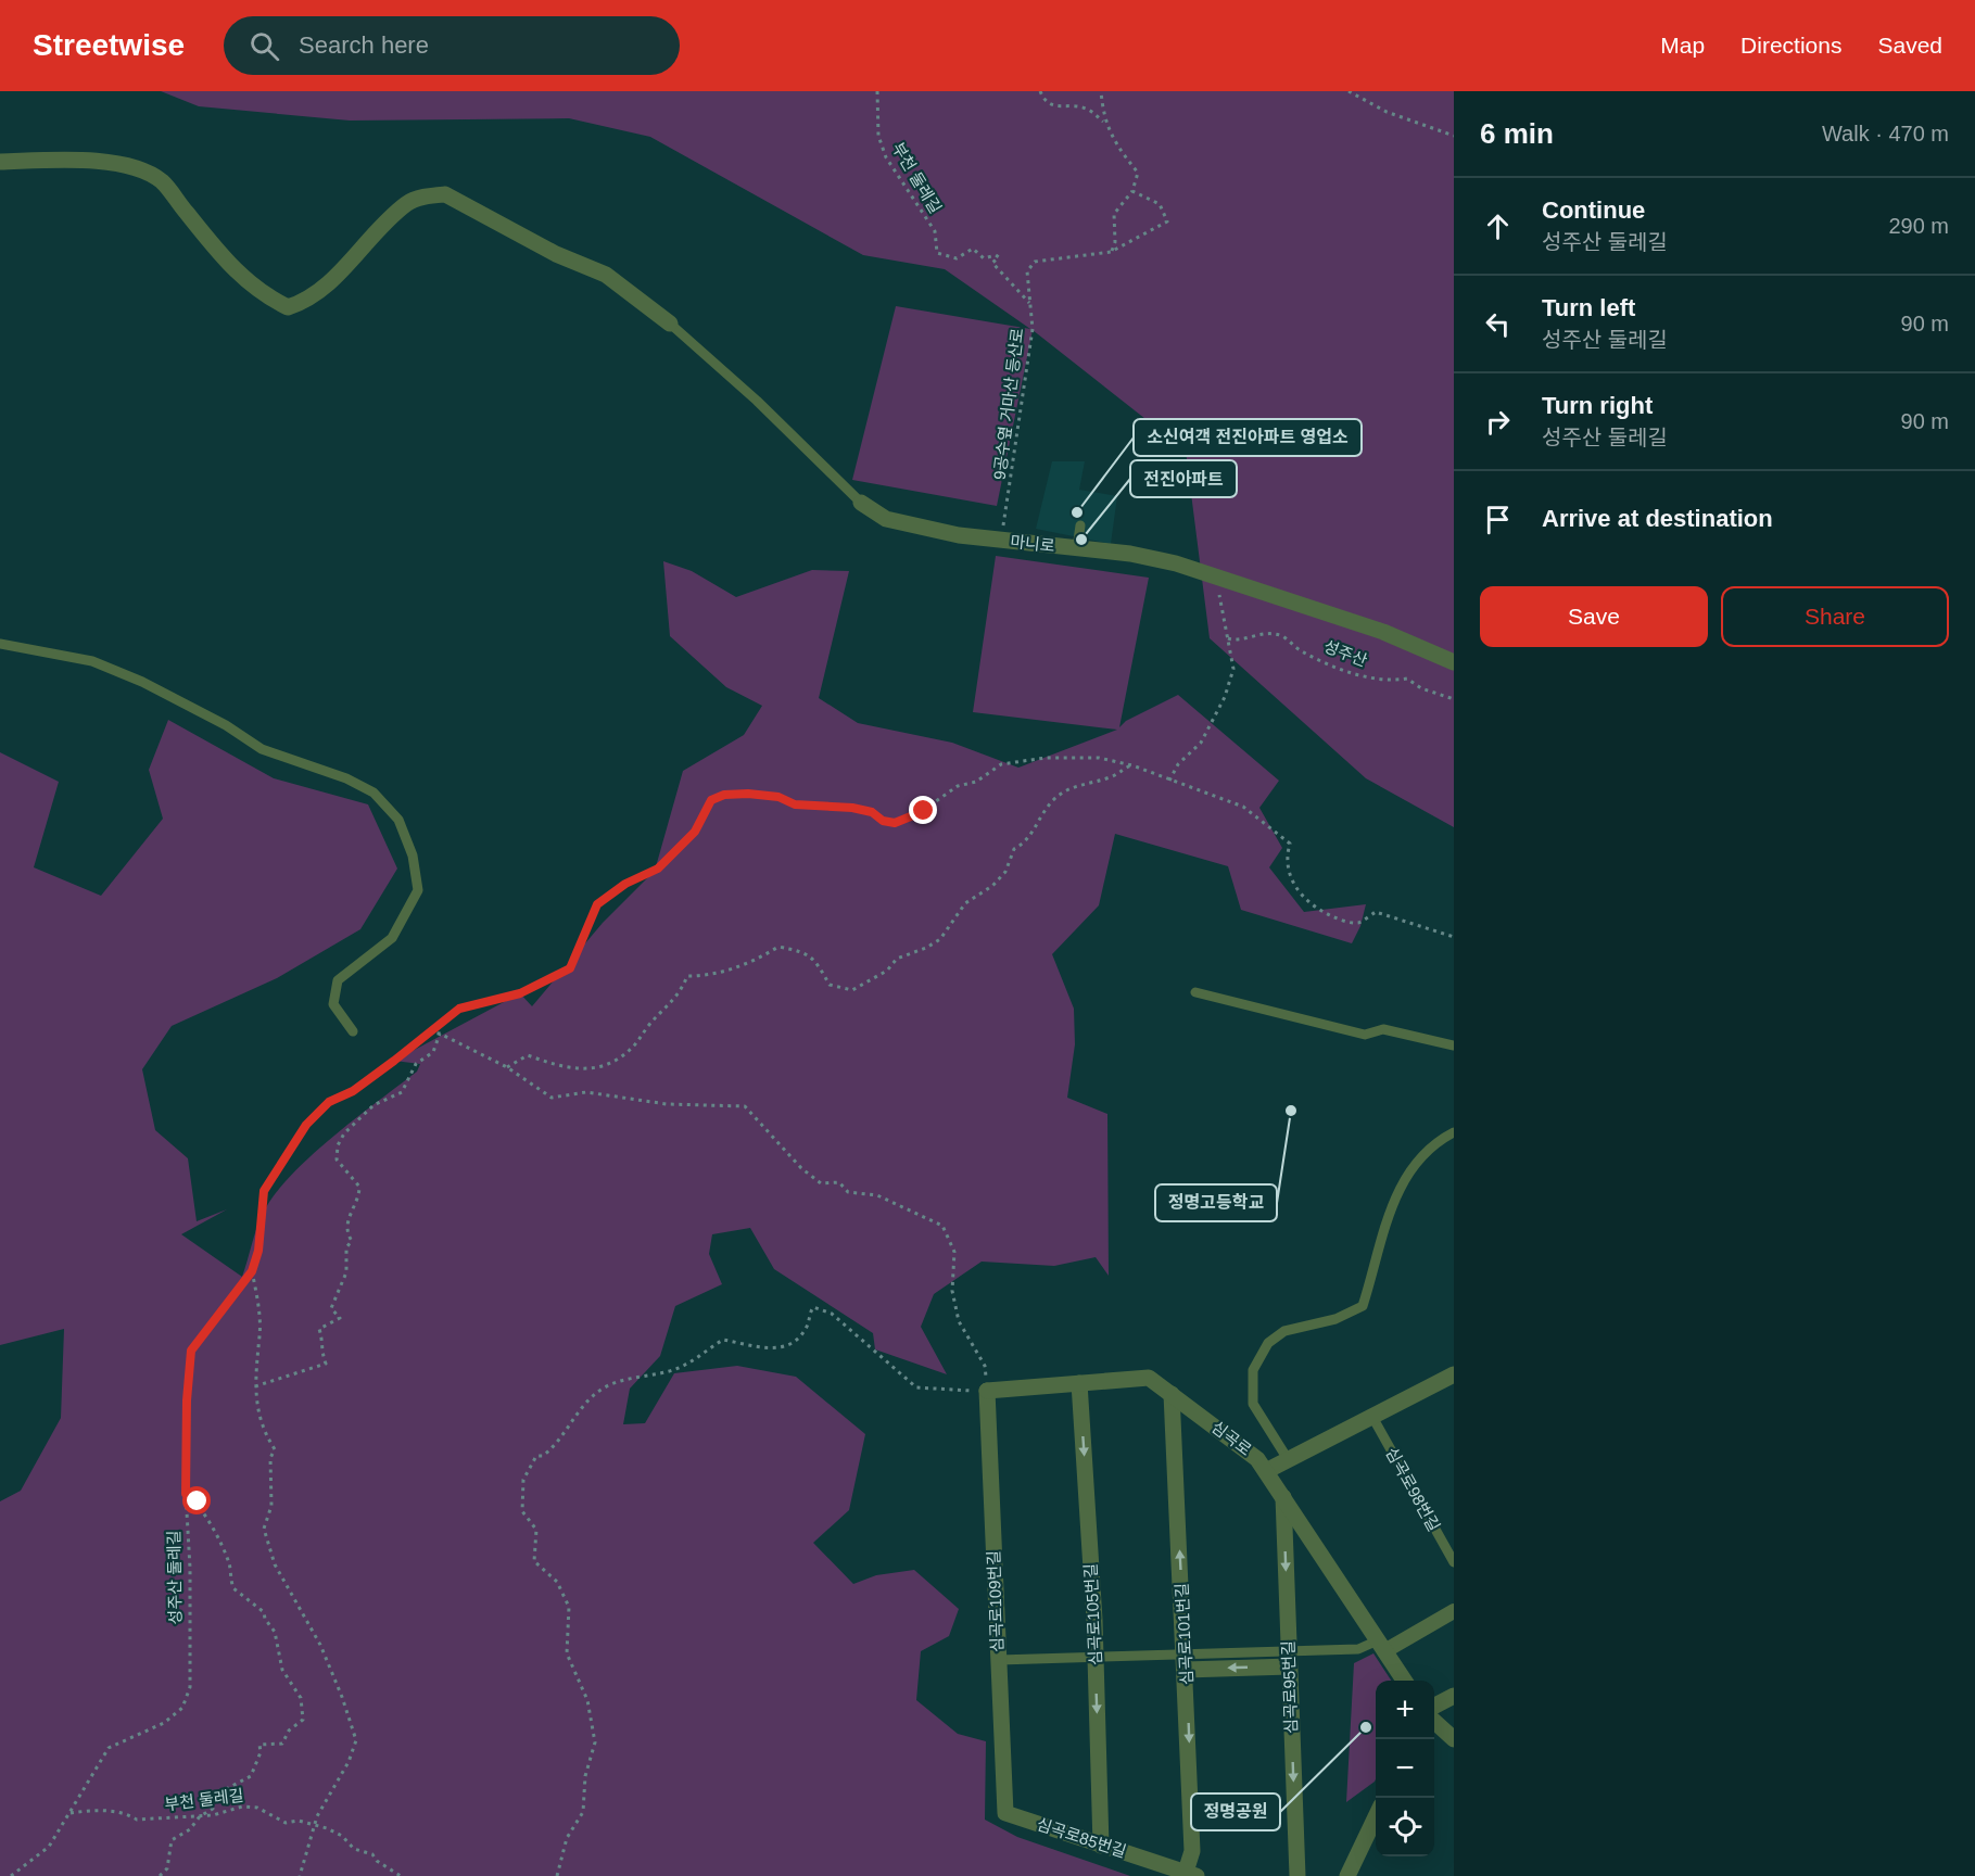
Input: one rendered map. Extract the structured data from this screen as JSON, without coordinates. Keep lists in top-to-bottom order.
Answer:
{
  "streets": {
    "street": [
      "마니로",
      "심곡로",
      "심곡로109번길",
      "심곡로105번길",
      "심곡로101번길",
      "심곡로95번길",
      "심곡로85번길"
    ],
    "lane": ["심곡로98번길"],
    "path": [
      "부천 둘레길",
      "9공수옆 거마산 등산로",
      "성주산",
      "성주산 둘레길"
    ]
  },
  "crossings": [
    ["부천 둘레길", "9공수옆 거마산 등산로"],
    ["부천 둘레길", "성주산 둘레길"],
    ["9공수옆 거마산 등산로", "마니로"],
    ["심곡로", "심곡로109번길"],
    ["심곡로", "심곡로105번길"],
    ["심곡로", "심곡로101번길"],
    ["심곡로", "심곡로95번길"],
    ["심곡로109번길", "심곡로85번길"],
    ["심곡로105번길", "심곡로85번길"],
    ["심곡로101번길", "심곡로85번길"]
  ],
  "one_way": ["심곡로105번길", "심곡로95번길"],
  "places": [
    "소신여객 전진아파트 영업소",
    "전진아파트",
    "정명고등학교",
    "정명공원"
  ],
  "page": {
    "header": "Streetwise",
    "search": "Search here",
    "nav": ["Map", "Directions", "Saved"],
    "heading": ["6 min", "Walk · 470 m"],
    "list": [
      ["Continue", "성주산 둘레길", "290 m"],
      ["Turn left", "성주산 둘레길", "90 m"],
      ["Turn right", "성주산 둘레길", "90 m"],
      "Arrive at destination"
    ],
    "buttons": ["Save", "Share"],
    "map_buttons": ["+", "−"]
  }
}
